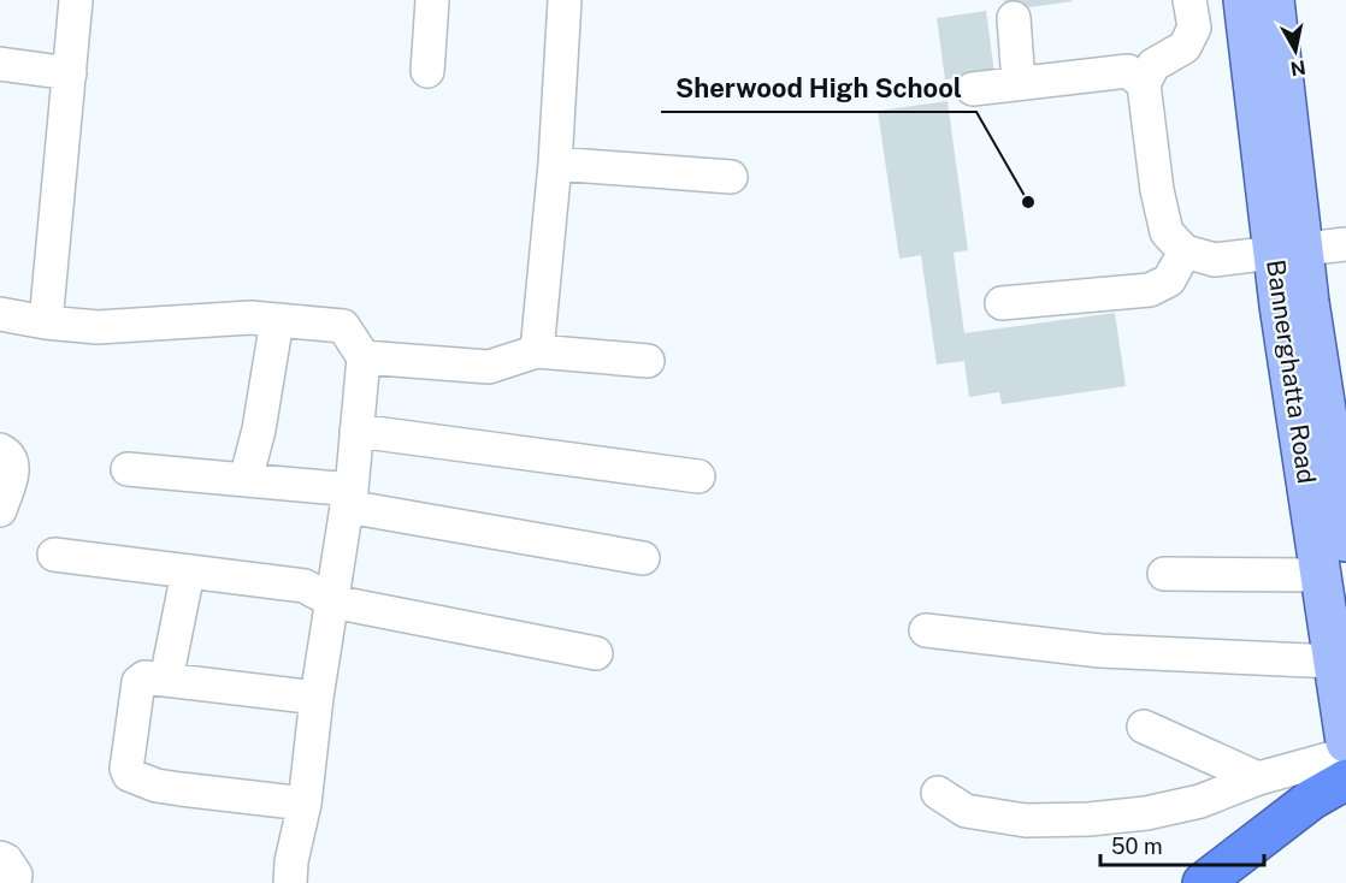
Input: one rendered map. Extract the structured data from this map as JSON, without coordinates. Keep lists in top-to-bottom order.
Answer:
{
  "streets": {
    "main road": ["Bannerghatta Road"]
  },
  "places": ["Sherwood High School"],
  "scale_bar": "50 m",
  "north": "bottom"
}
